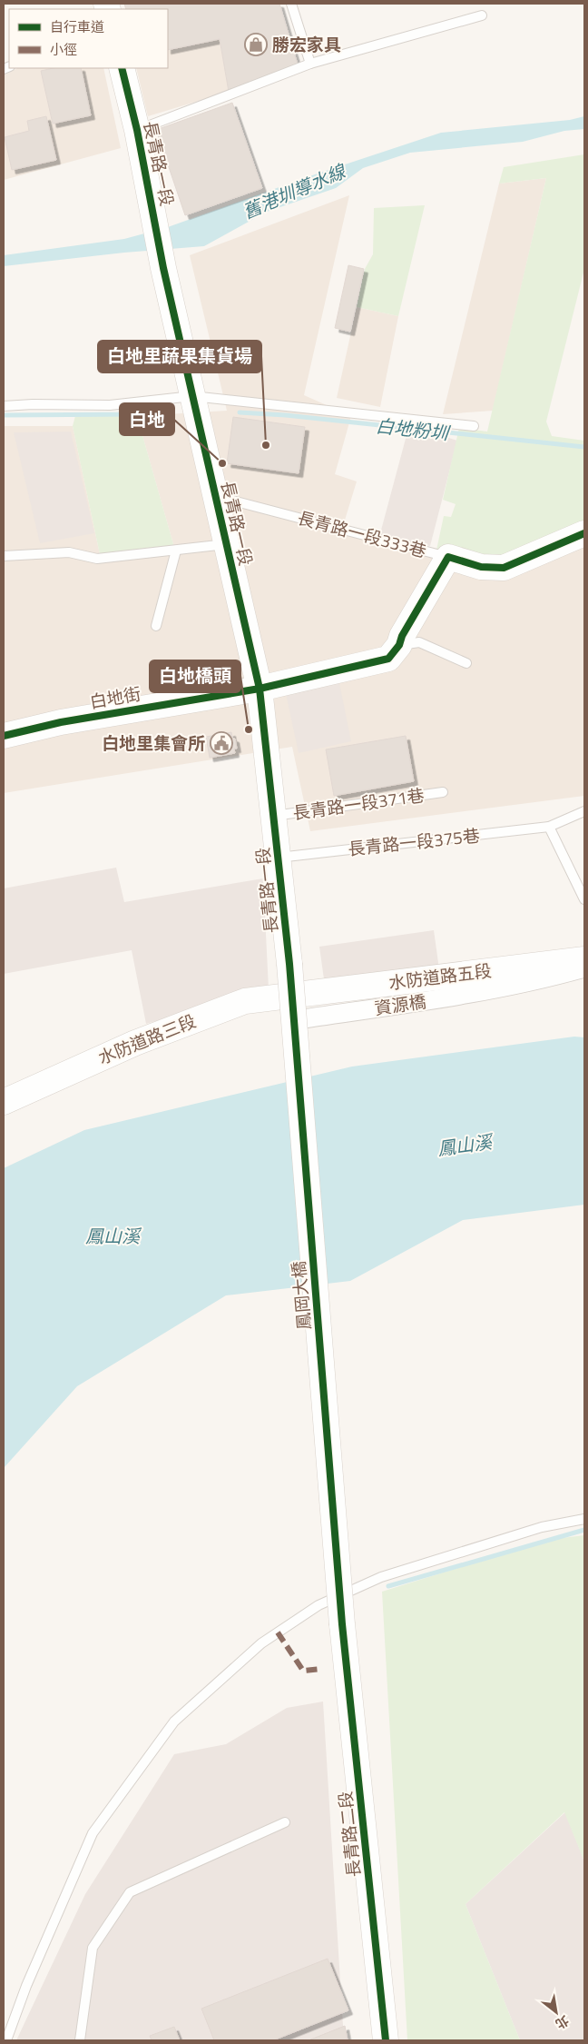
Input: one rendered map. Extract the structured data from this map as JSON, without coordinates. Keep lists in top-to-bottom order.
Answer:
{
  "streets": {
    "street": [
      "長青路一段",
      "長青路一段333巷",
      "白地街",
      "水防道路五段",
      "資源橋",
      "水防道路三段",
      "鳳岡大橋",
      "長青路二段"
    ],
    "lane": ["長青路一段371巷", "長青路一段375巷"]
  },
  "crossings": [
    ["長青路一段", "長青路一段333巷"],
    ["長青路一段", "白地街"],
    ["長青路一段", "長青路一段371巷"],
    ["長青路一段", "長青路一段375巷"],
    ["長青路一段", "鳳岡大橋"],
    ["水防道路五段", "水防道路三段"],
    ["資源橋", "鳳岡大橋"],
    ["鳳岡大橋", "長青路二段"]
  ],
  "water": ["舊港圳導水線", "白地粉圳", "鳳山溪"],
  "places": {
    "shop": ["勝宏家具"],
    "other": ["白地里蔬果集貨場", "白地", "白地橋頭"],
    "public building": ["白地里集會所"]
  },
  "legend": ["自行車道", "小徑"],
  "north": "bottom right"
}
